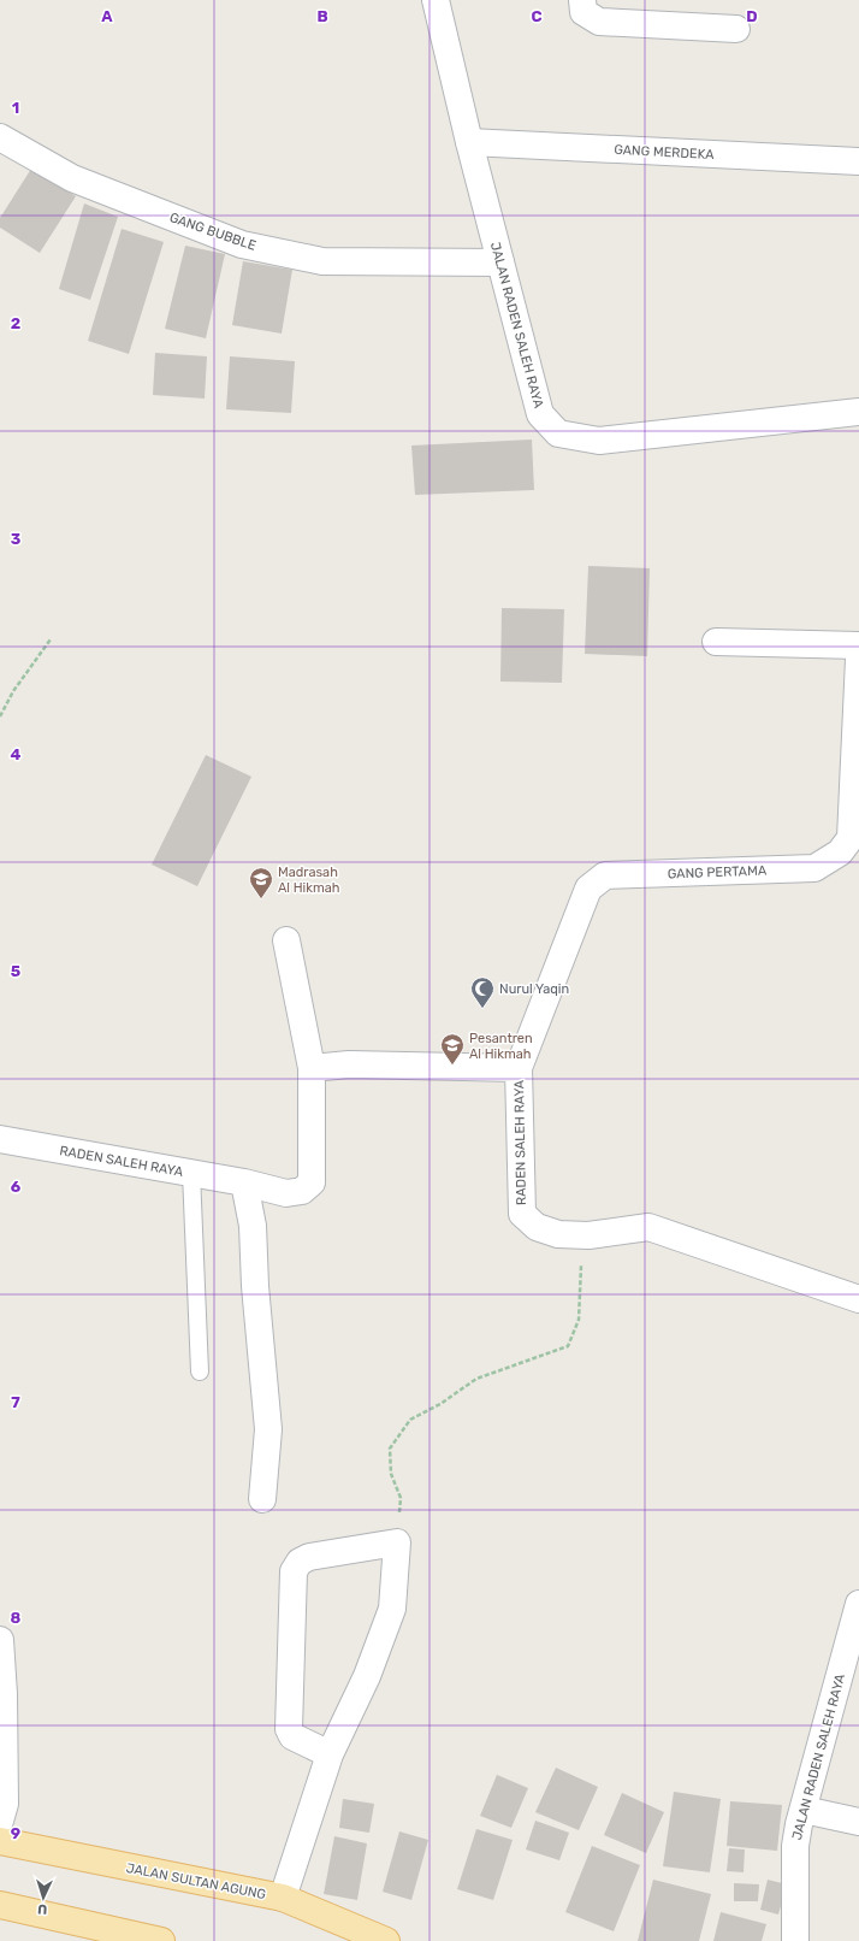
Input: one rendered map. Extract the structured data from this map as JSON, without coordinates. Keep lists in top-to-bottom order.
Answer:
{
  "streets": {
    "main road": ["JALAN SULTAN AGUNG"],
    "street": [
      "GANG MERDEKA",
      "GANG BUBBLE",
      "JALAN RADEN SALEH RAYA",
      "GANG PERTAMA",
      "RADEN SALEH RAYA"
    ]
  },
  "crossings": [
    ["GANG MERDEKA", "JALAN RADEN SALEH RAYA"],
    ["GANG BUBBLE", "JALAN RADEN SALEH RAYA"],
    ["GANG PERTAMA", "RADEN SALEH RAYA"]
  ],
  "places": {
    "school or university": ["Madrasah Al Hikmah", "Pesantren Al Hikmah"],
    "mosque": ["Nurul Yaqin"]
  },
  "north": "bottom",
  "grid": {
    "columns": [
      "A",
      "B",
      "C",
      "D"
    ],
    "rows": [
      "1",
      "2",
      "3",
      "4",
      "5",
      "6",
      "7",
      "8",
      "9"
    ]
  }
}
